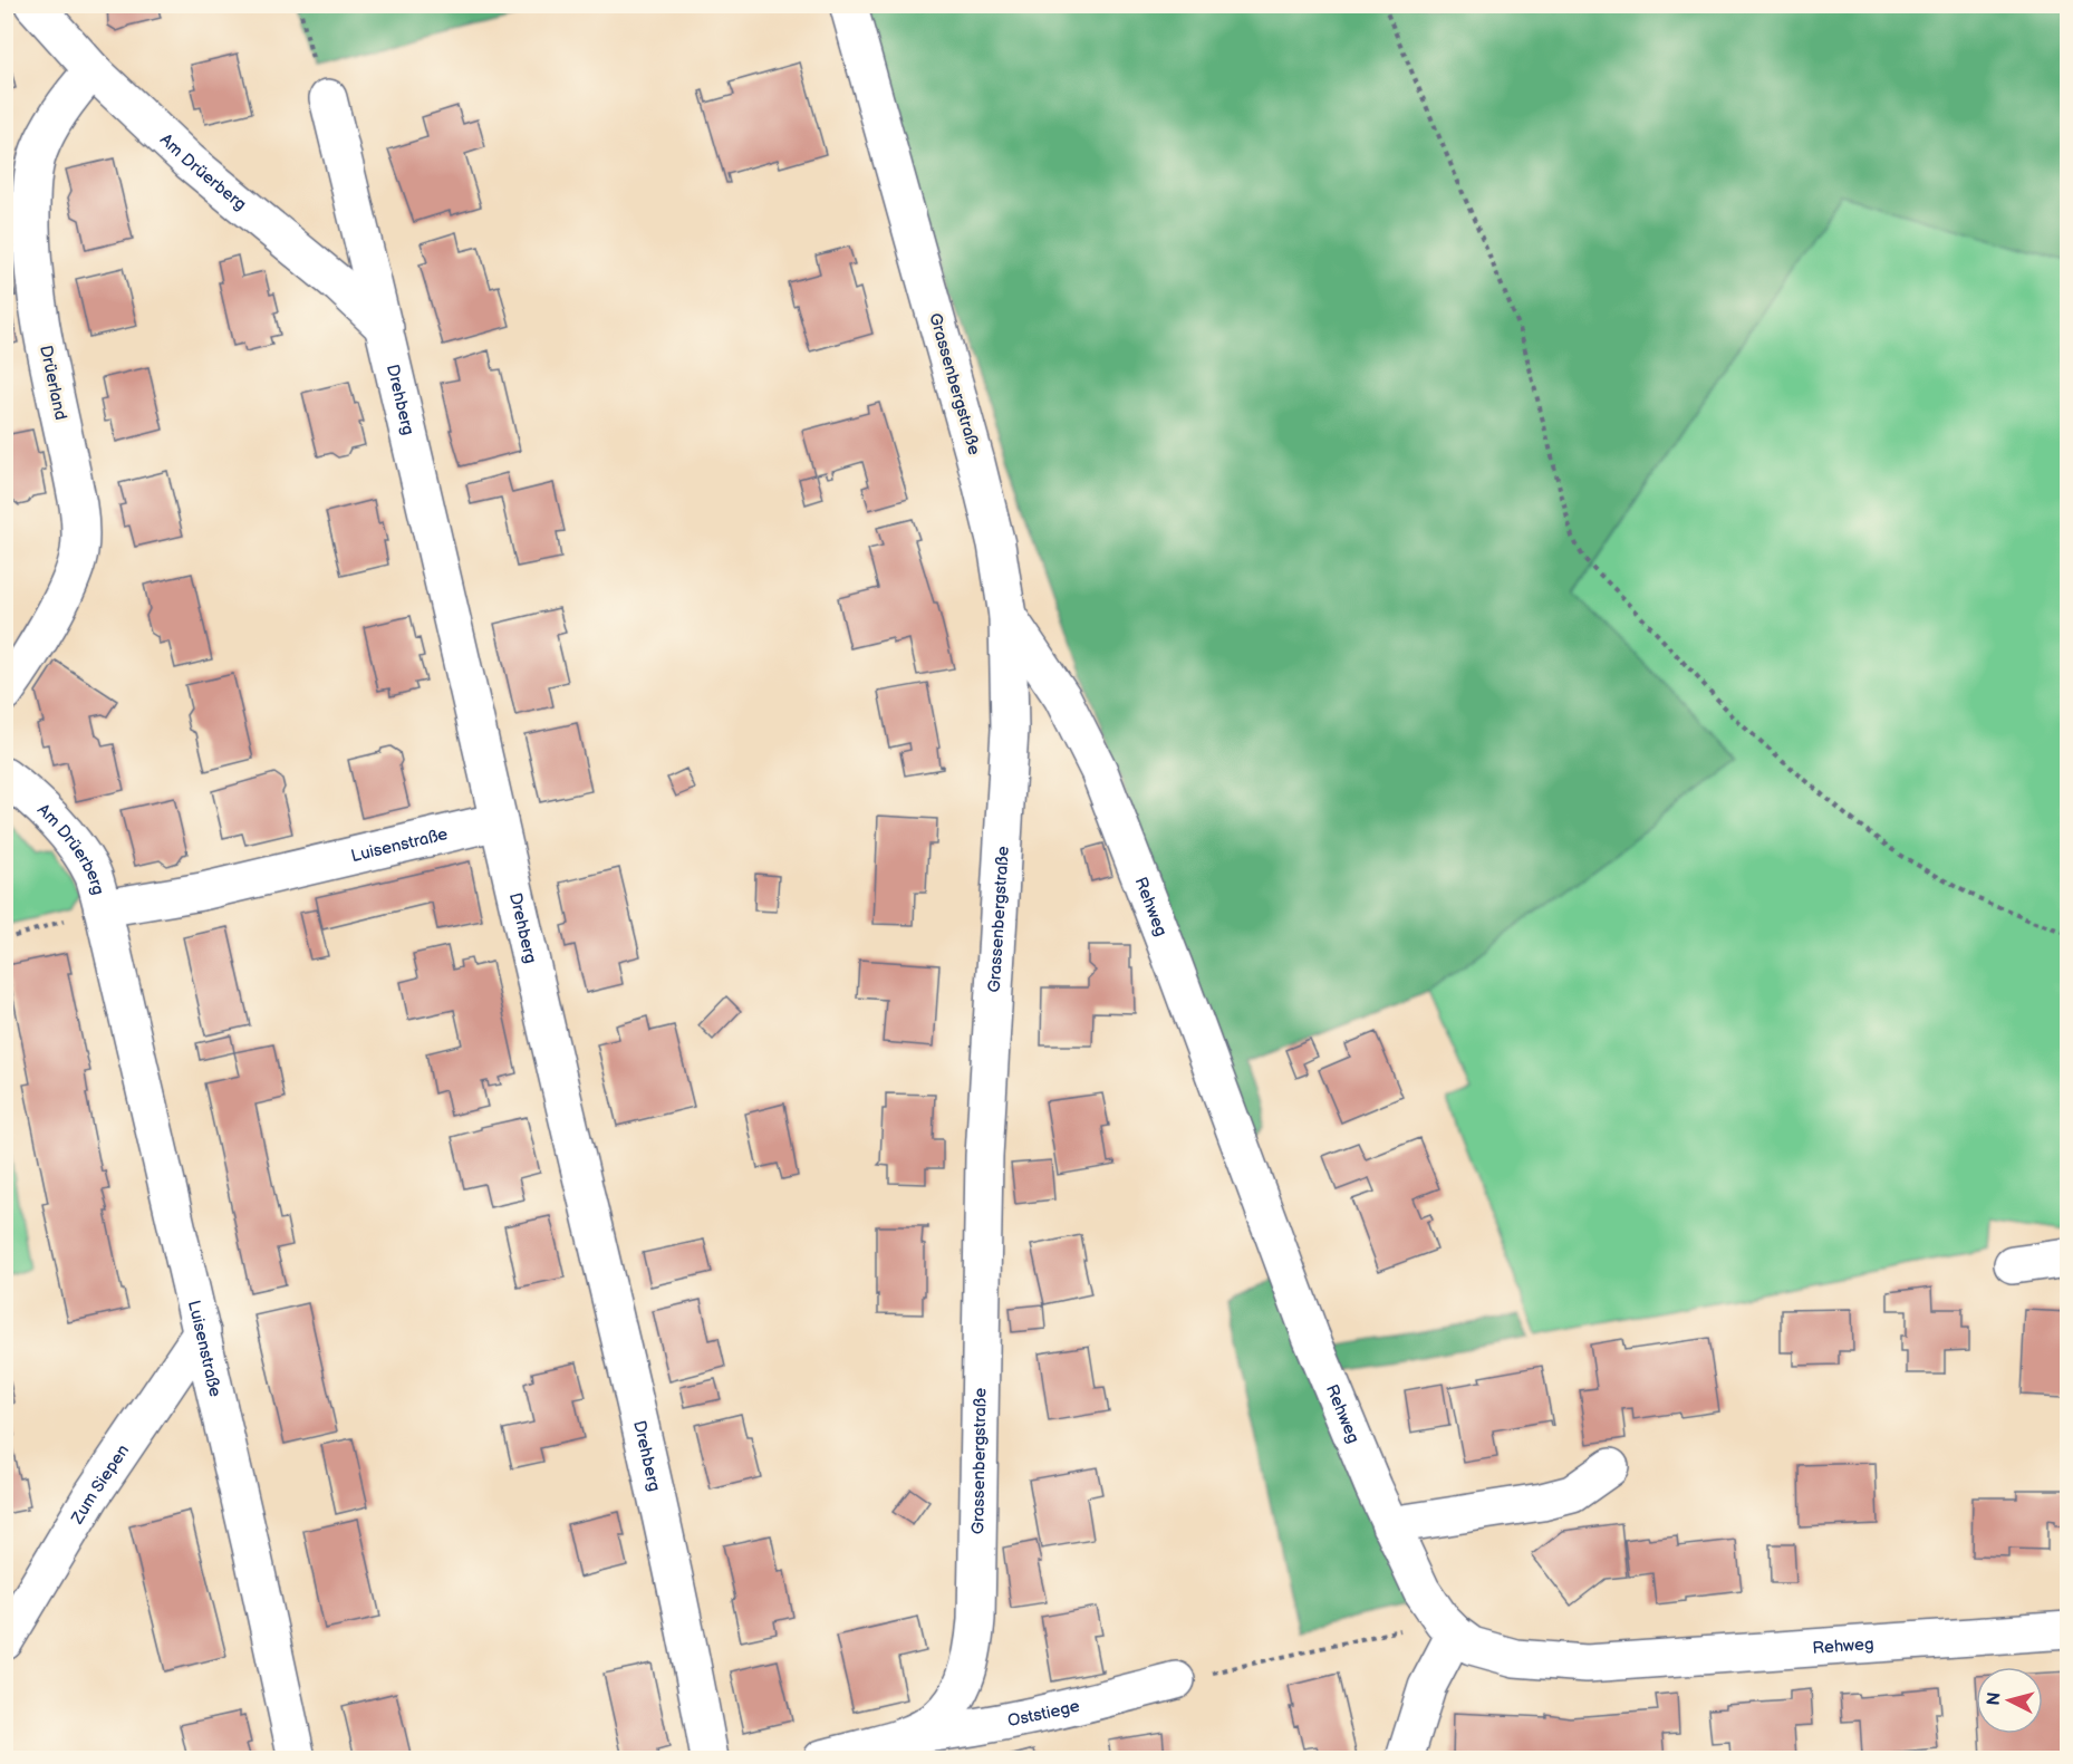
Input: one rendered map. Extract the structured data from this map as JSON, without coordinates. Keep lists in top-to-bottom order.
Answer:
{
  "streets": {
    "street": [
      "Am Drüerberg",
      "Drüerland",
      "Grassenbergstraße",
      "Drehberg",
      "Luisenstraße",
      "Rehweg",
      "Zum Siepen",
      "Oststiege"
    ]
  },
  "crossings": [
    ["Am Drüerberg", "Drüerland"],
    ["Am Drüerberg", "Drehberg"],
    ["Am Drüerberg", "Luisenstraße"],
    ["Grassenbergstraße", "Rehweg"],
    ["Grassenbergstraße", "Oststiege"],
    ["Drehberg", "Luisenstraße"],
    ["Luisenstraße", "Zum Siepen"]
  ],
  "north": "left"
}
